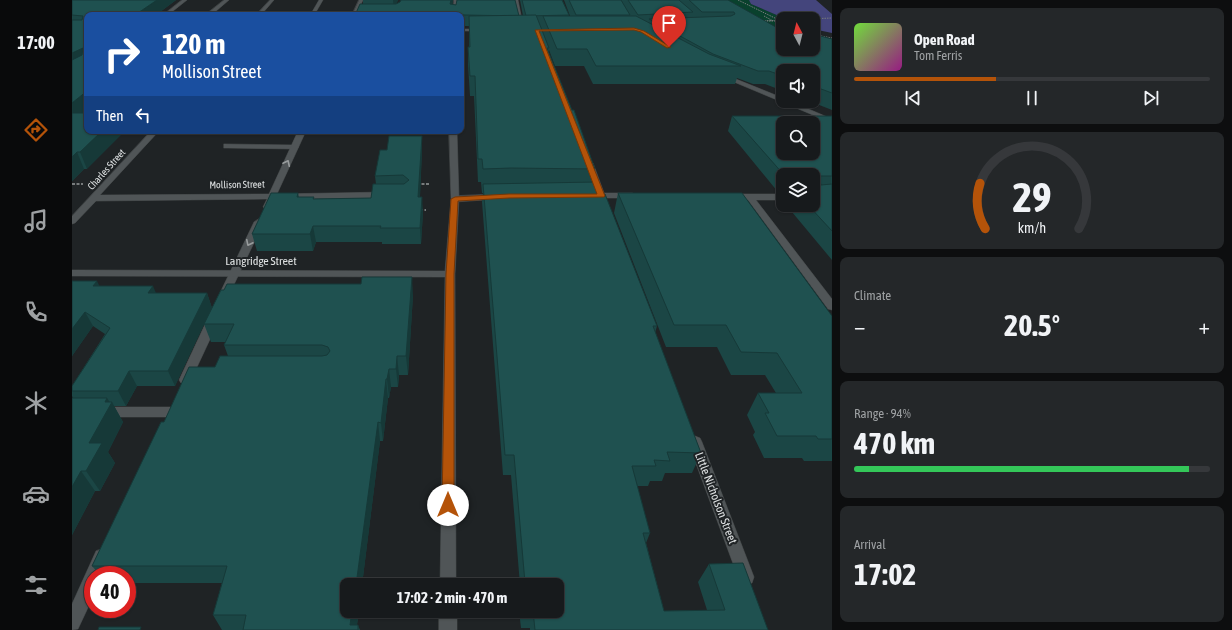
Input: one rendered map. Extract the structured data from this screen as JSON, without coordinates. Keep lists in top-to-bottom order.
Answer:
{
  "streets": {
    "street": [
      "Charles Street",
      "Mollison Street",
      "Langridge Street",
      "Little Nicholson Street"
    ]
  },
  "crossings": [
    ["Charles Street", "Mollison Street"]
  ],
  "north": "top",
  "page": {
    "tabs": "17:00",
    "turn": ["120 m", "Mollison Street"],
    "song": ["Open Road", "Tom Ferris"],
    "then": "Then",
    "tile": [
      "Climate",
      ["Range · 94%", "470 km"],
      ["Arrival", "17:02"]
    ],
    "heat": ["−", "20.5°", "+"],
    "limit": "40",
    "trip": "17:02 · 2 min · 470 m",
    "gauge": ["29", "km/h"]
  }
}
